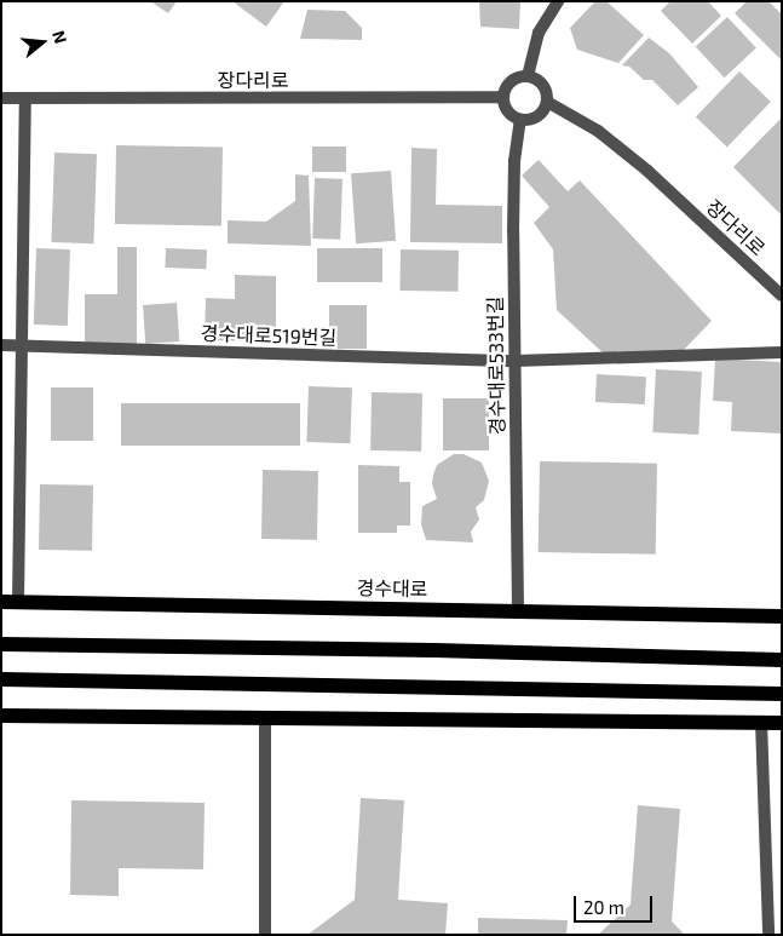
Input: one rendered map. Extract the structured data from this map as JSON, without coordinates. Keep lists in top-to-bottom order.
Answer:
{
  "streets": {
    "main road": ["경수대로"],
    "street": ["장다리로", "경수대로519번길", "경수대로533번길"]
  },
  "crossings": [
    ["장다리로", "경수대로533번길"],
    ["경수대로519번길", "경수대로533번길"],
    ["경수대로533번길", "경수대로"]
  ],
  "scale_bar": "20 m",
  "north": "right"
}
